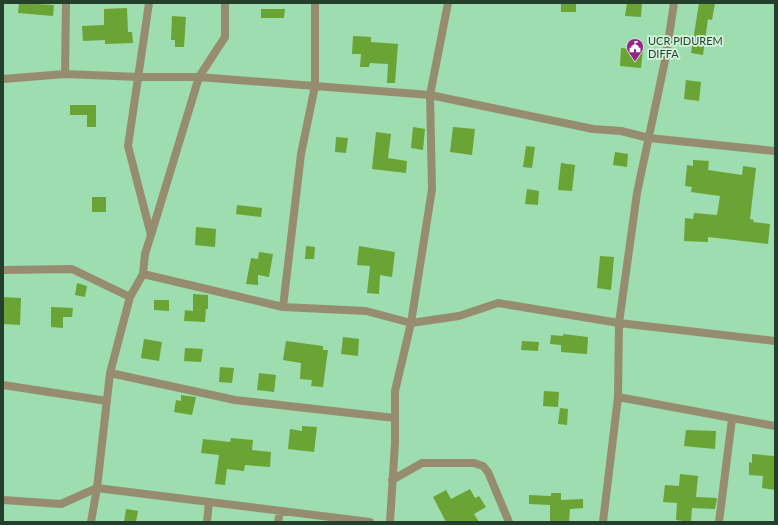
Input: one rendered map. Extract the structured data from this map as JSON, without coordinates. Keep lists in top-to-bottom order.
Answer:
{
  "places": {
    "public building": ["UCR PIDUREM DIFFA"]
  }
}
